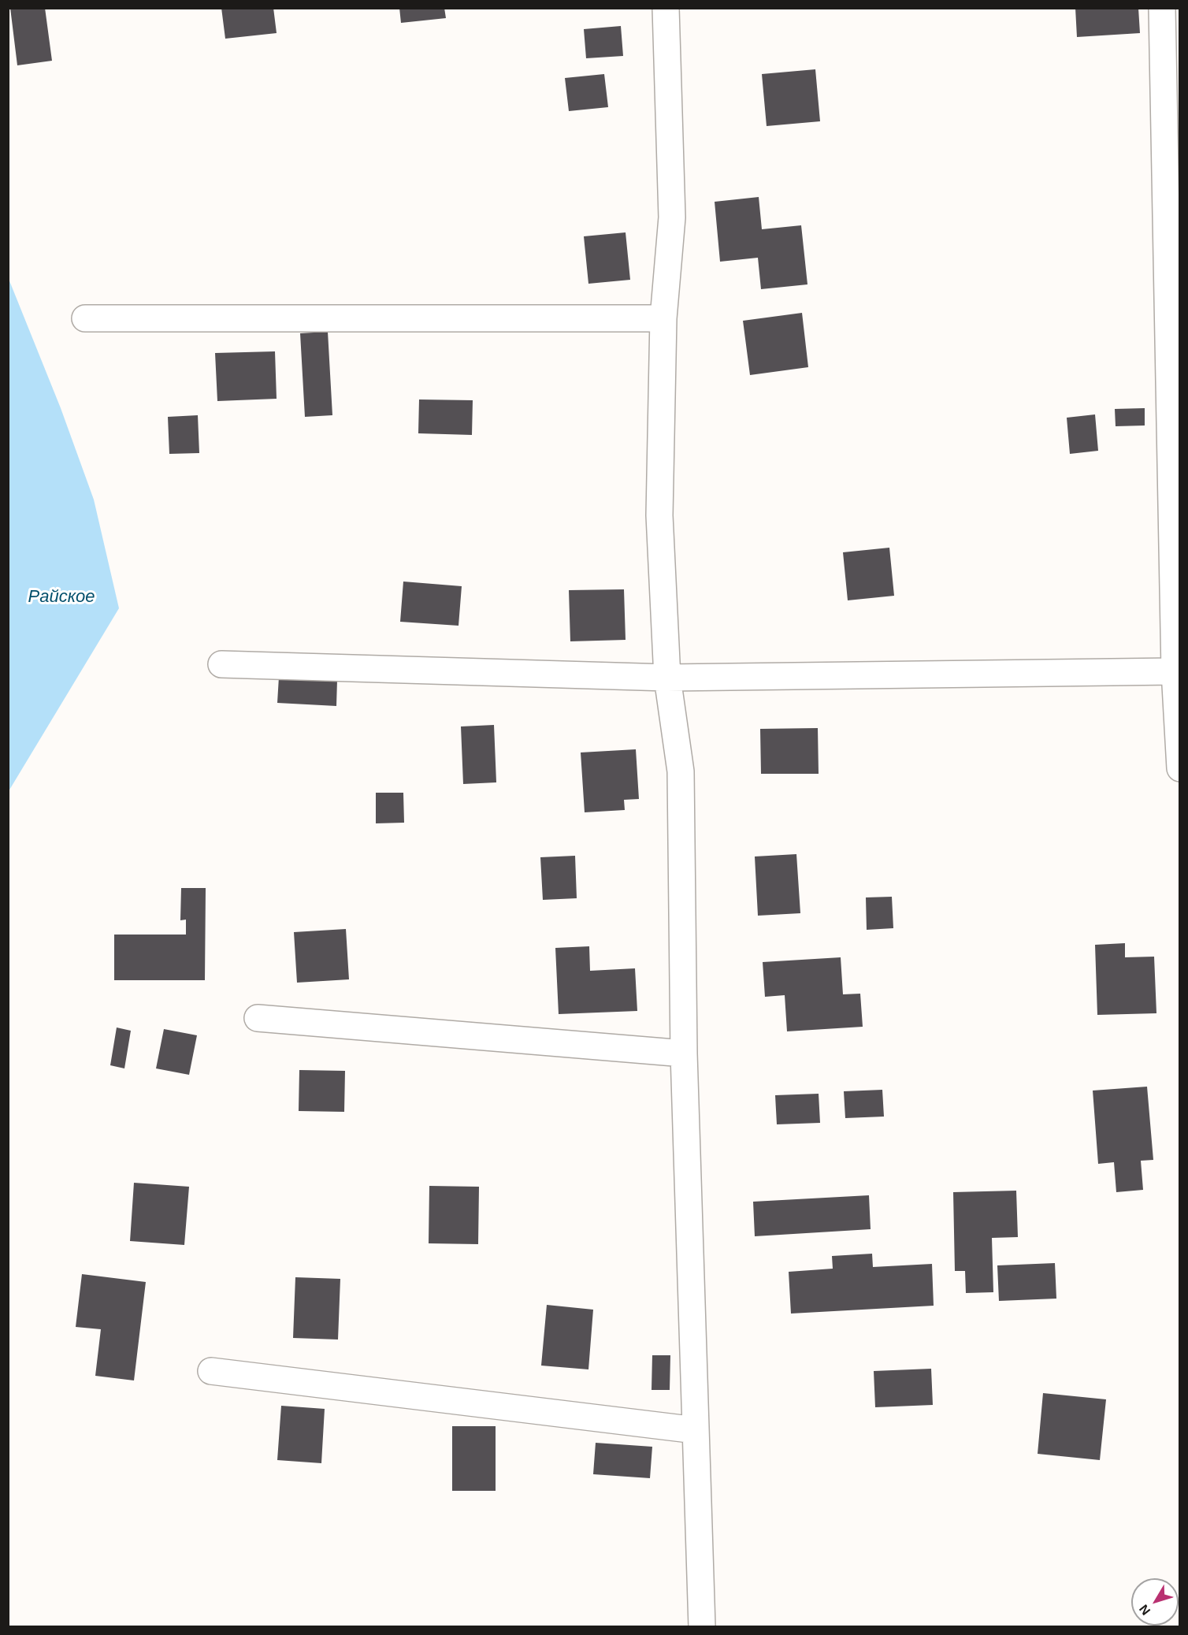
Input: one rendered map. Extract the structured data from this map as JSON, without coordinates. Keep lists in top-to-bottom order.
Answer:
{
  "water": ["Райское"],
  "north": "bottom left"
}
